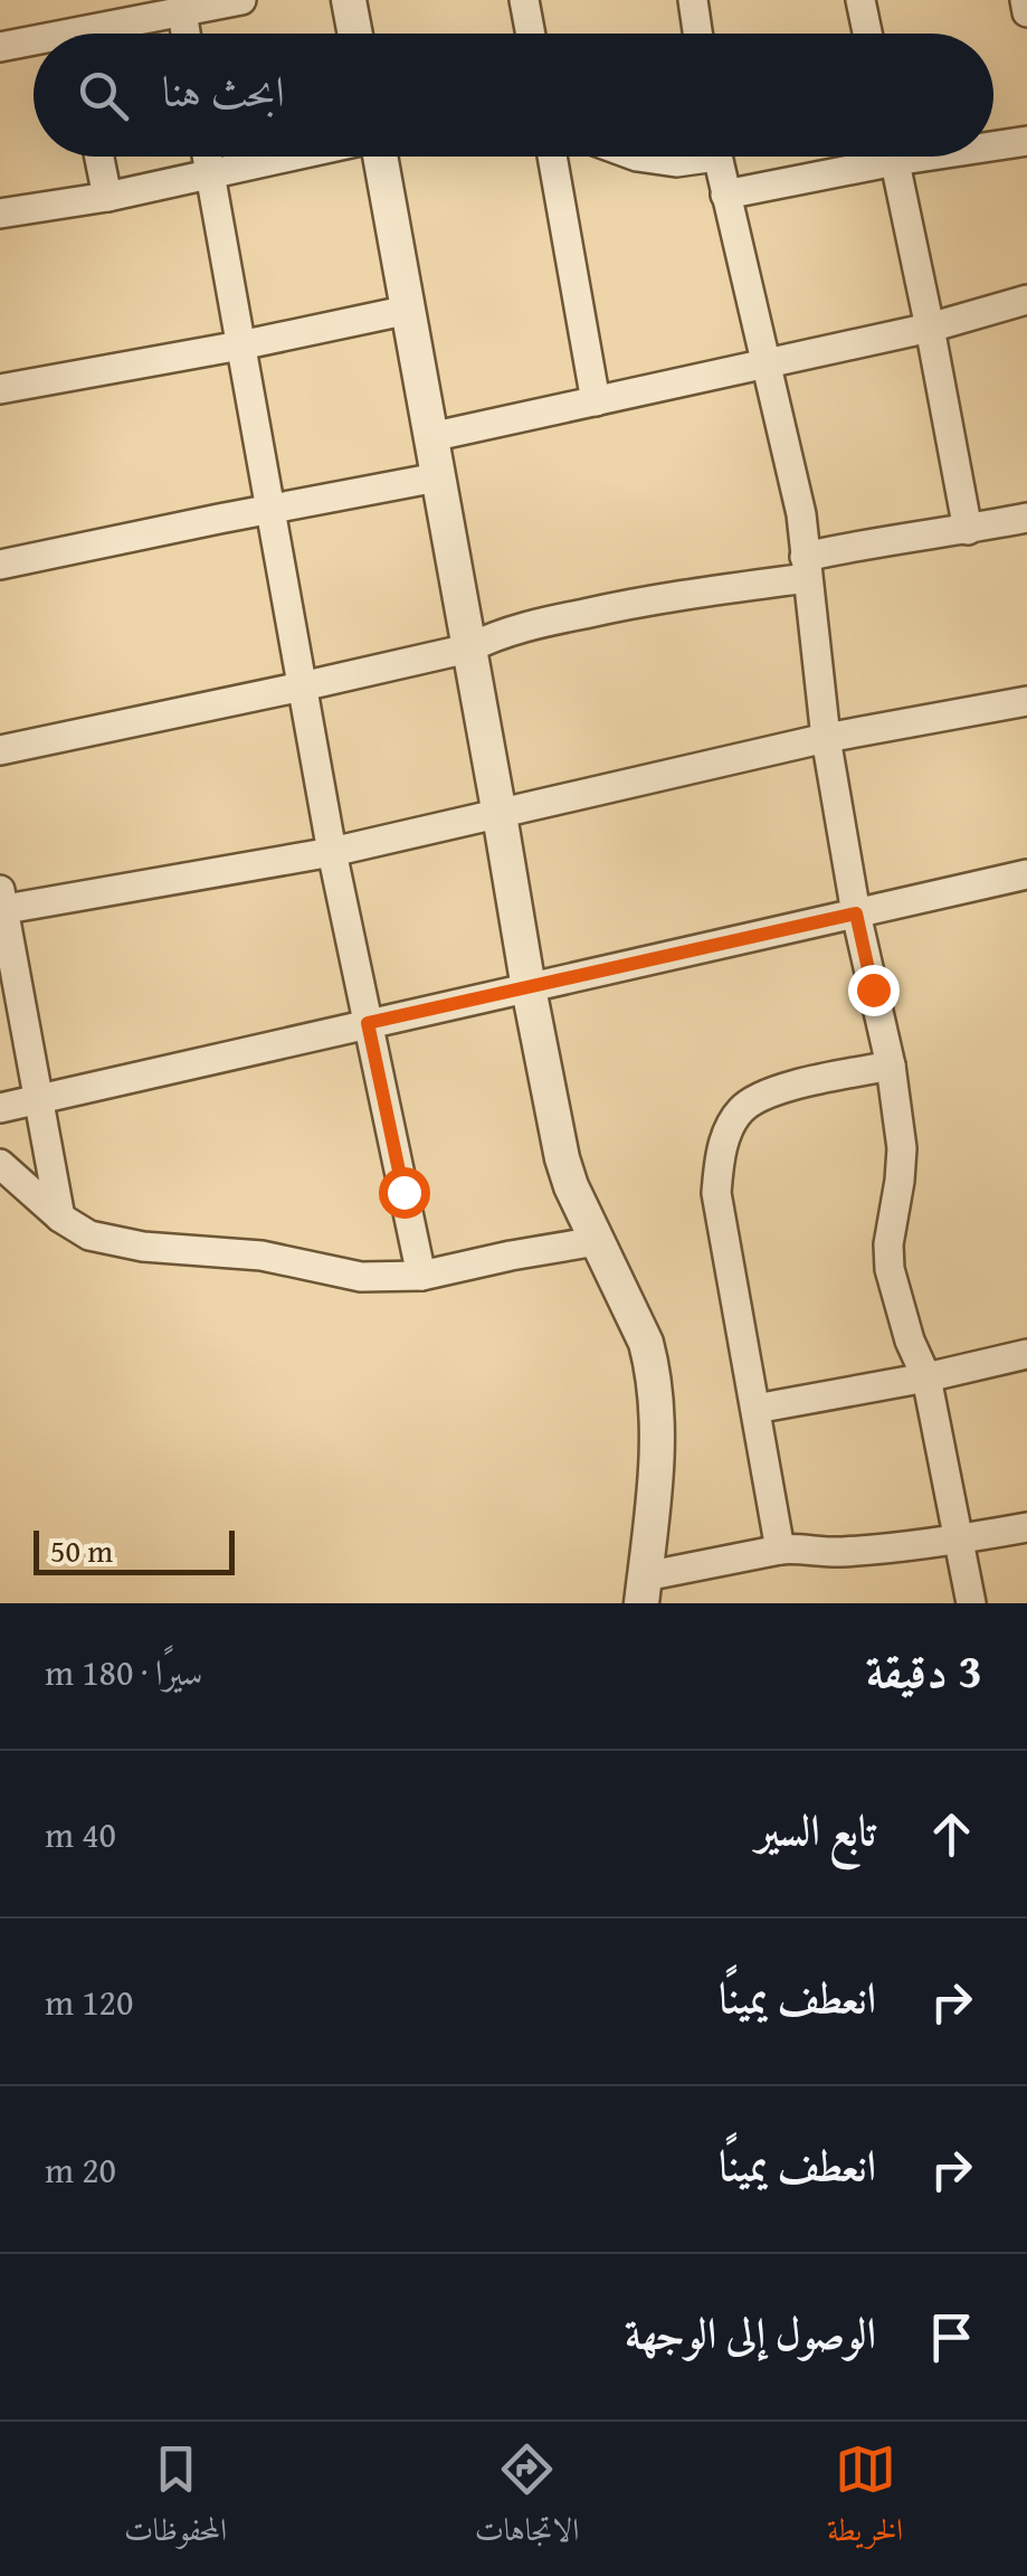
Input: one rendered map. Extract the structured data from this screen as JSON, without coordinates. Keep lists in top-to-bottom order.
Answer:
{
  "scale_bar": "50 m",
  "page": {
    "search": "ابحث هنا",
    "scale": "50 m",
    "heading": ["3 دقيقة", "سيرًا · 180 m"],
    "list": [
      ["تابع السير", "40 m"],
      ["انعطف يمينًا", "120 m"],
      ["انعطف يمينًا", "20 m"],
      "الوصول إلى الوجهة"
    ],
    "nav": ["الخريطة", "الاتجاهات", "المحفوظات"]
  }
}
